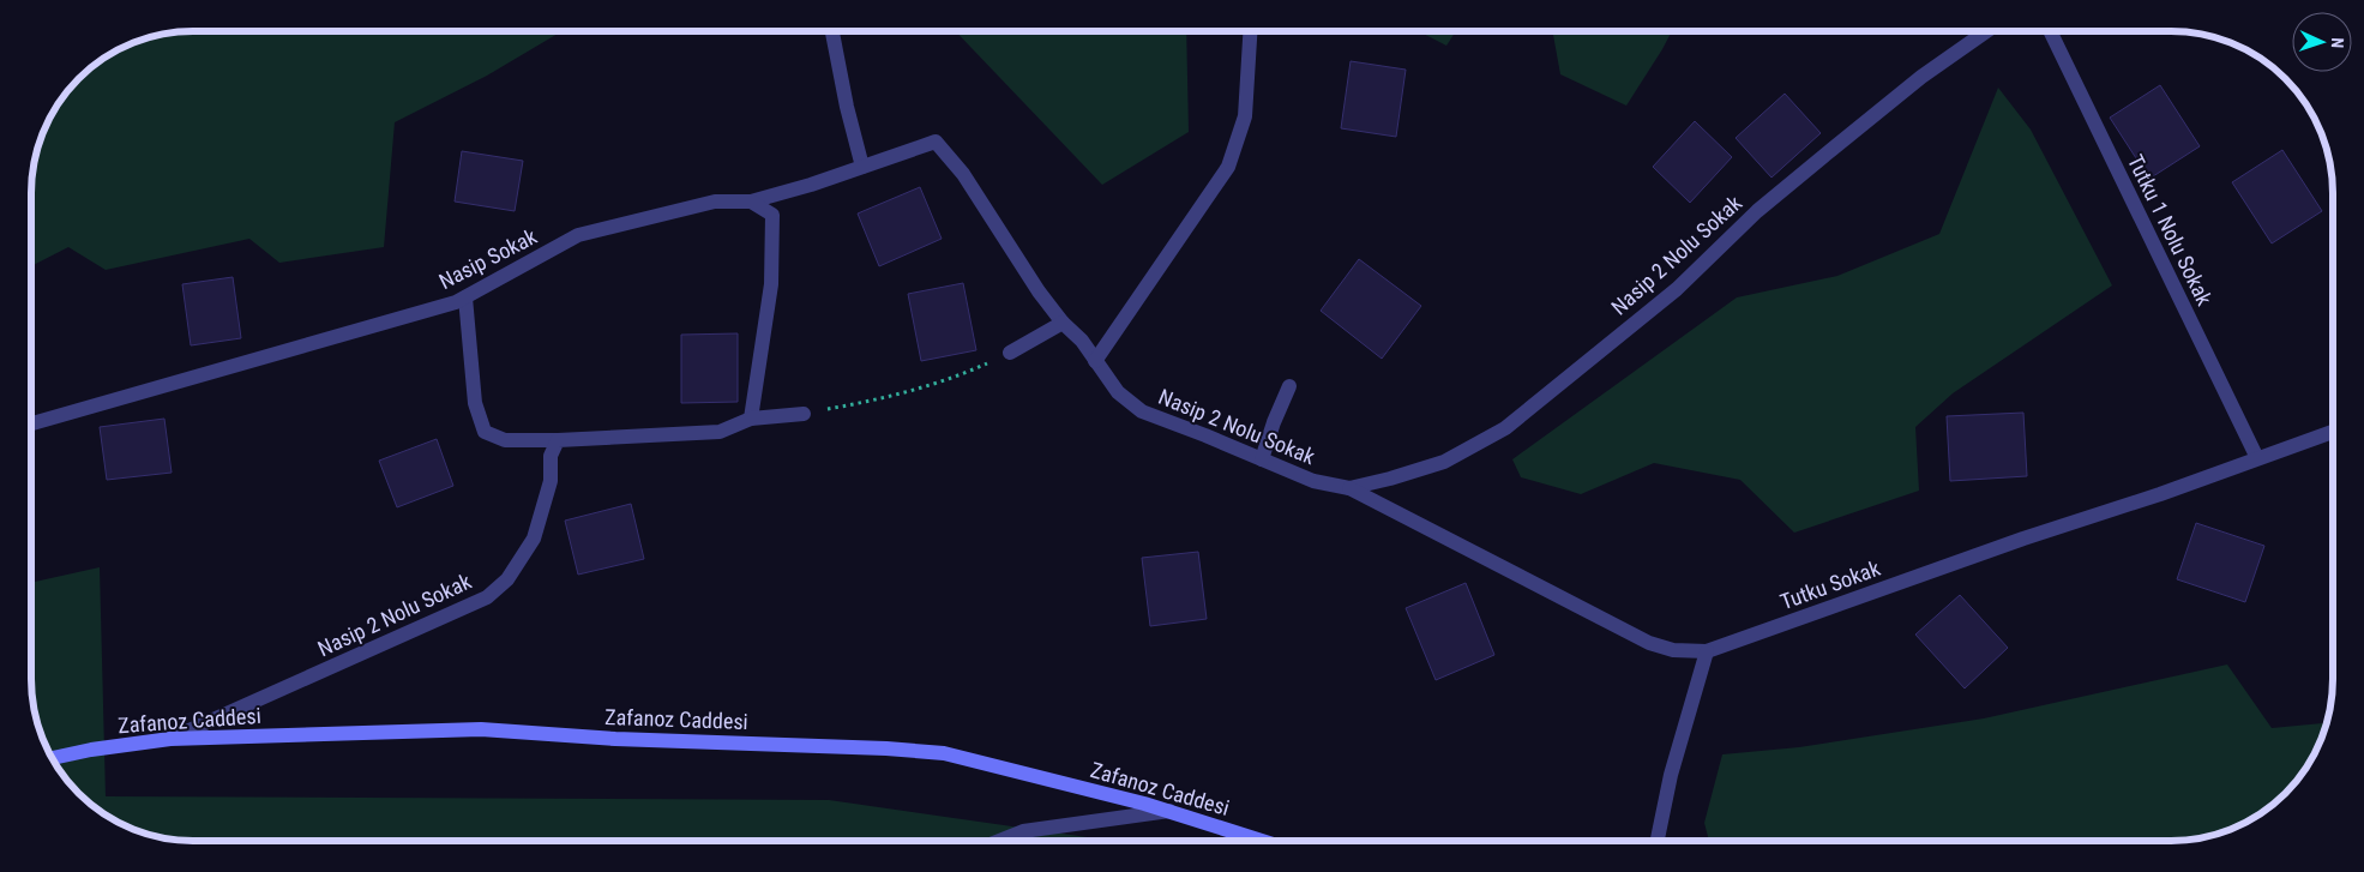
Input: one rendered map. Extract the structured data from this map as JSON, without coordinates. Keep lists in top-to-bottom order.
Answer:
{
  "streets": {
    "street": [
      "Tutku 1 Nolu Sokak",
      "Nasip 2 Nolu Sokak",
      "Nasip Sokak",
      "Tutku Sokak",
      "Zafanoz Caddesi"
    ]
  },
  "crossings": [
    ["Tutku 1 Nolu Sokak", "Tutku Sokak"],
    ["Nasip 2 Nolu Sokak", "Nasip Sokak"],
    ["Nasip 2 Nolu Sokak", "Tutku Sokak"],
    ["Nasip 2 Nolu Sokak", "Zafanoz Caddesi"]
  ],
  "north": "right"
}
